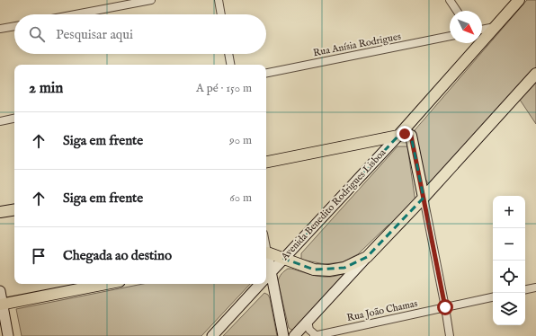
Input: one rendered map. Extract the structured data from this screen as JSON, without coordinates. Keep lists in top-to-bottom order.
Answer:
{
  "streets": {
    "main road": ["Avenida Benedito Rodrigues Lisboa"],
    "street": ["Rua Anísia Rodrigues", "Rua João Chamas"]
  },
  "north": "bottom right",
  "page": {
    "search": "Pesquisar aqui",
    "heading": ["2 min", "A pé · 150 m"],
    "list": [
      ["Siga em frente", "90 m"],
      ["Siga em frente", "60 m"],
      "Chegada ao destino"
    ],
    "map_buttons": ["+", "−"]
  }
}
